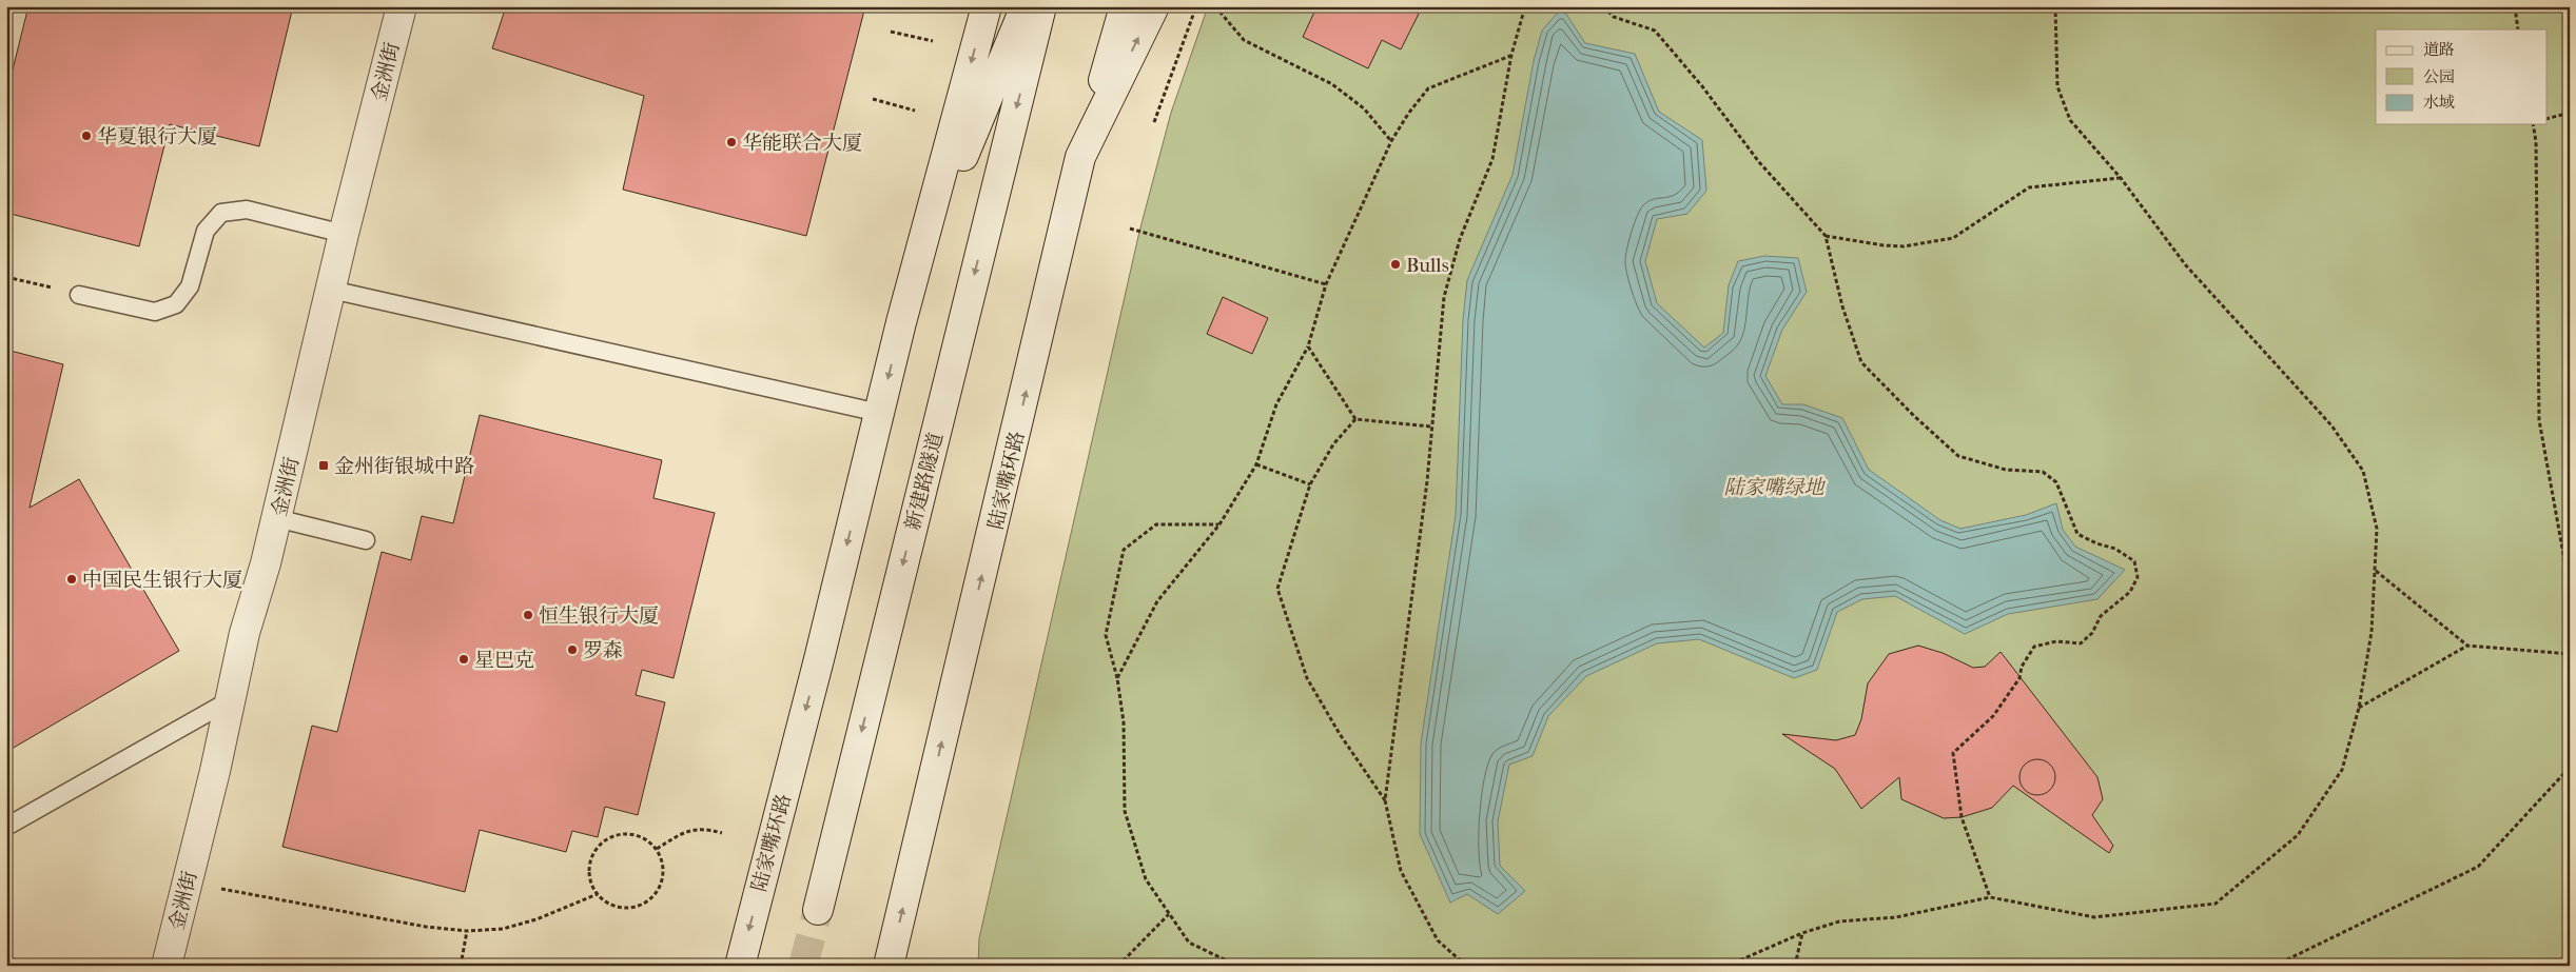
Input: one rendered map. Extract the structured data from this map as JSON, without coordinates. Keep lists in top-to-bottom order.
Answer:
{
  "streets": {
    "main road": ["金洲街", "陆家嘴环路", "新建路隧道"]
  },
  "one_way": ["新建路隧道"],
  "parks": ["陆家嘴绿地"],
  "places": {
    "other": [
      "华夏银行大厦",
      "华能联合大厦",
      "Bulls",
      "中国民生银行大厦",
      "恒生银行大厦",
      "罗森",
      "星巴克"
    ],
    "transit": ["金州街银城中路"]
  },
  "legend": ["道路", "公园", "水域"]
}
